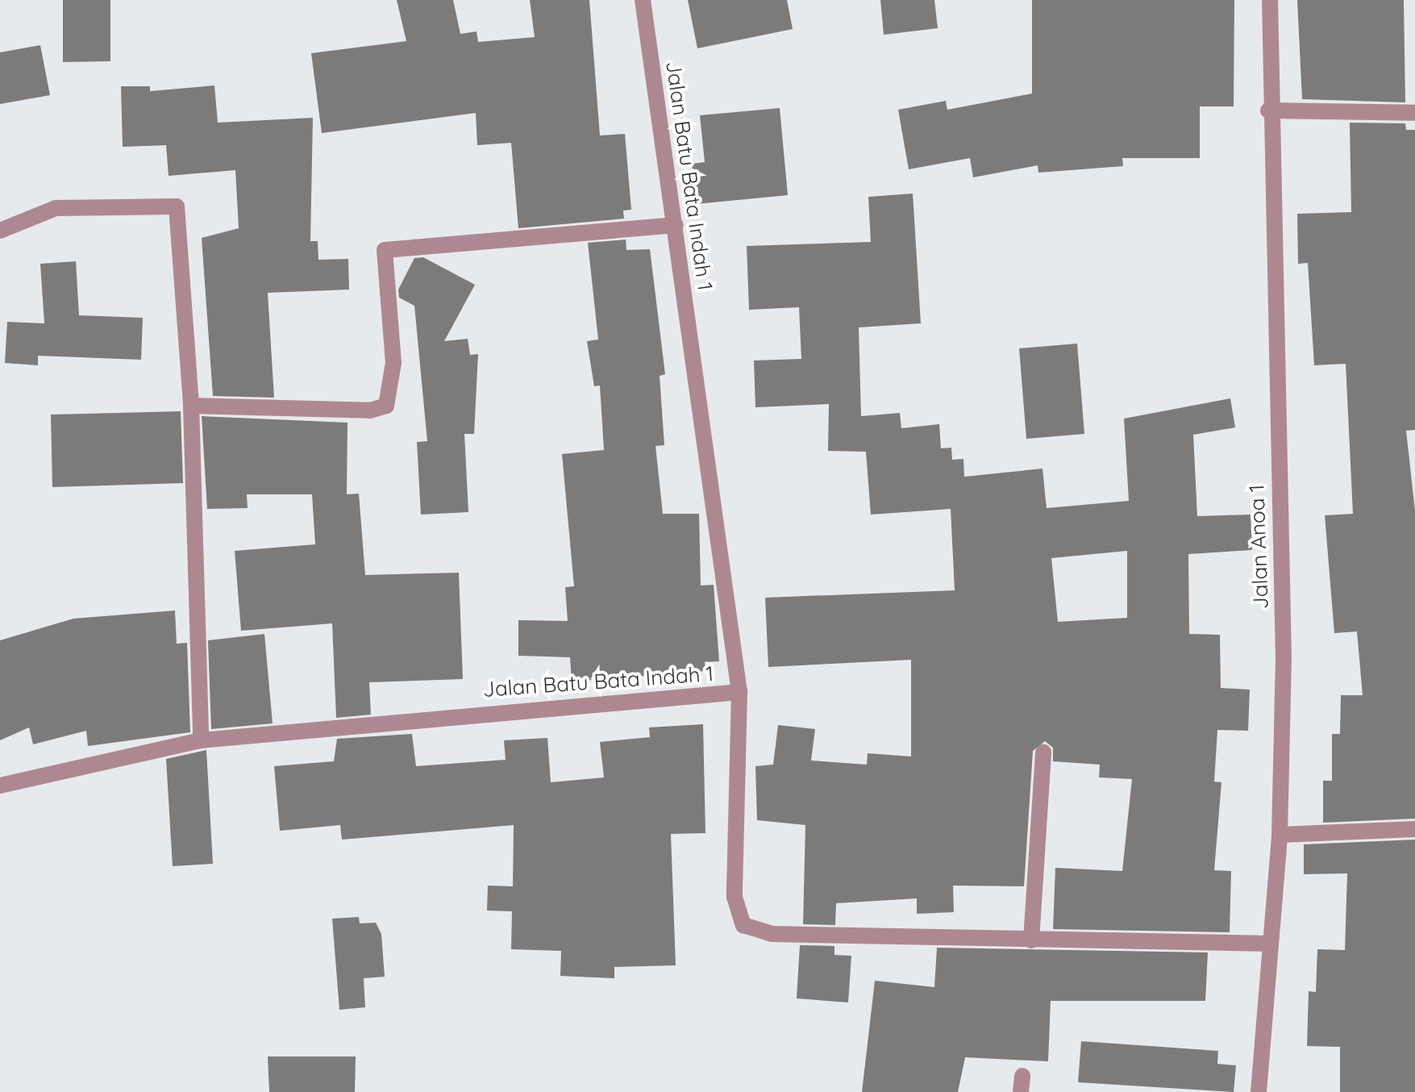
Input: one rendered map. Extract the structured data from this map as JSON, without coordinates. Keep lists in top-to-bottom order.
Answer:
{
  "streets": {
    "street": ["Jalan Batu Bata Indah 1", "Jalan Anoa 1"]
  }
}
